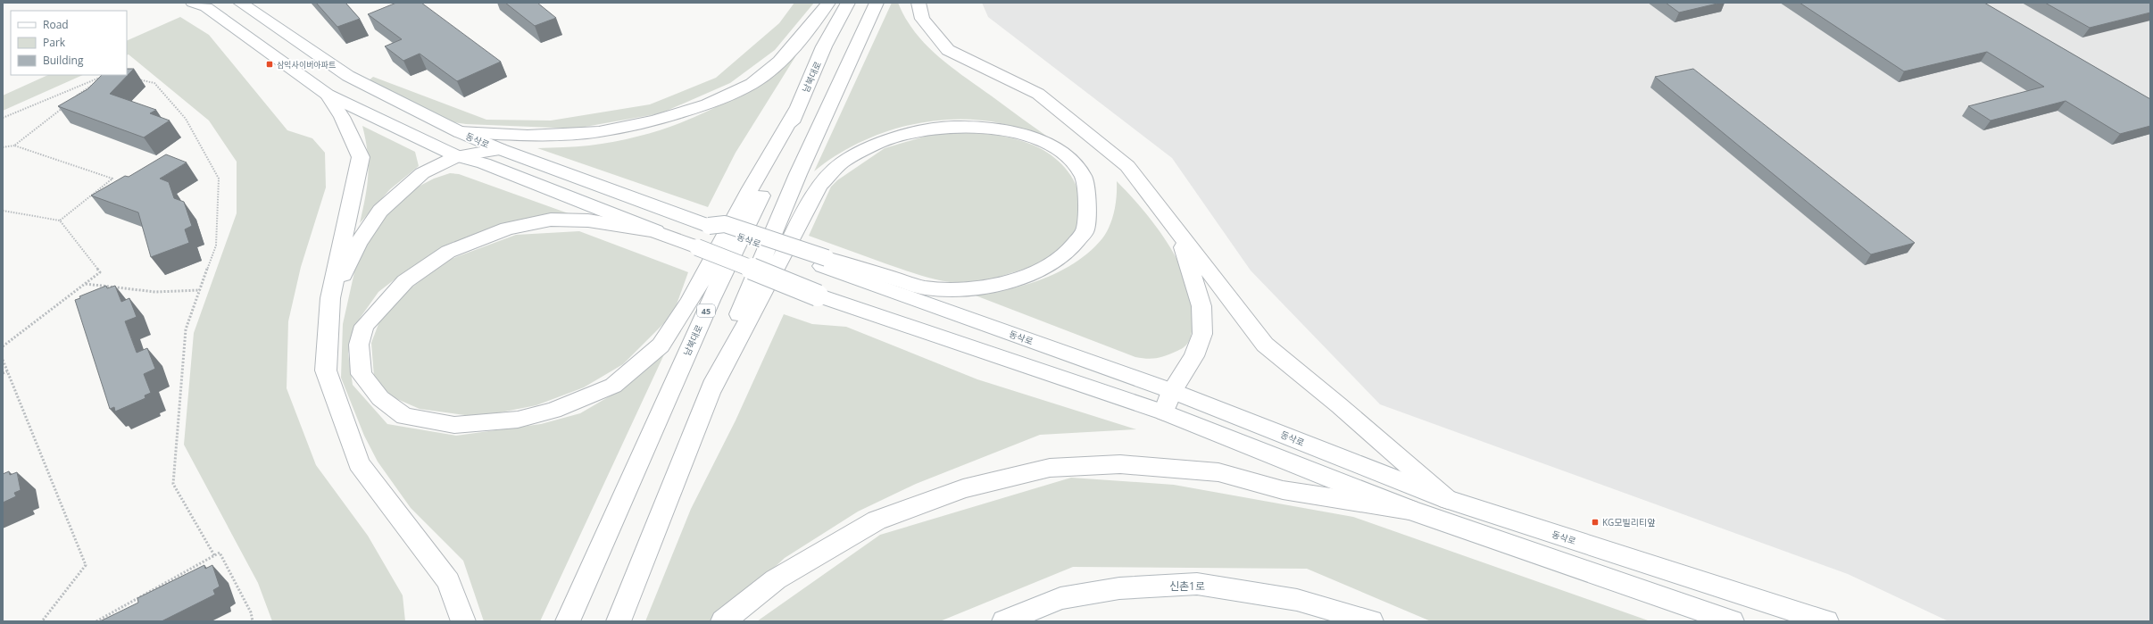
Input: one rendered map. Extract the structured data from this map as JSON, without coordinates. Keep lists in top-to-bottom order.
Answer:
{
  "streets": {
    "main road": [
      "남북대로",
      "동삭로",
      "45",
      "신촌1로"
    ]
  },
  "places": {
    "transit": ["삼익사이버아파트", "KG모빌리티앞"]
  },
  "legend": ["Road", "Park", "Building"]
}
